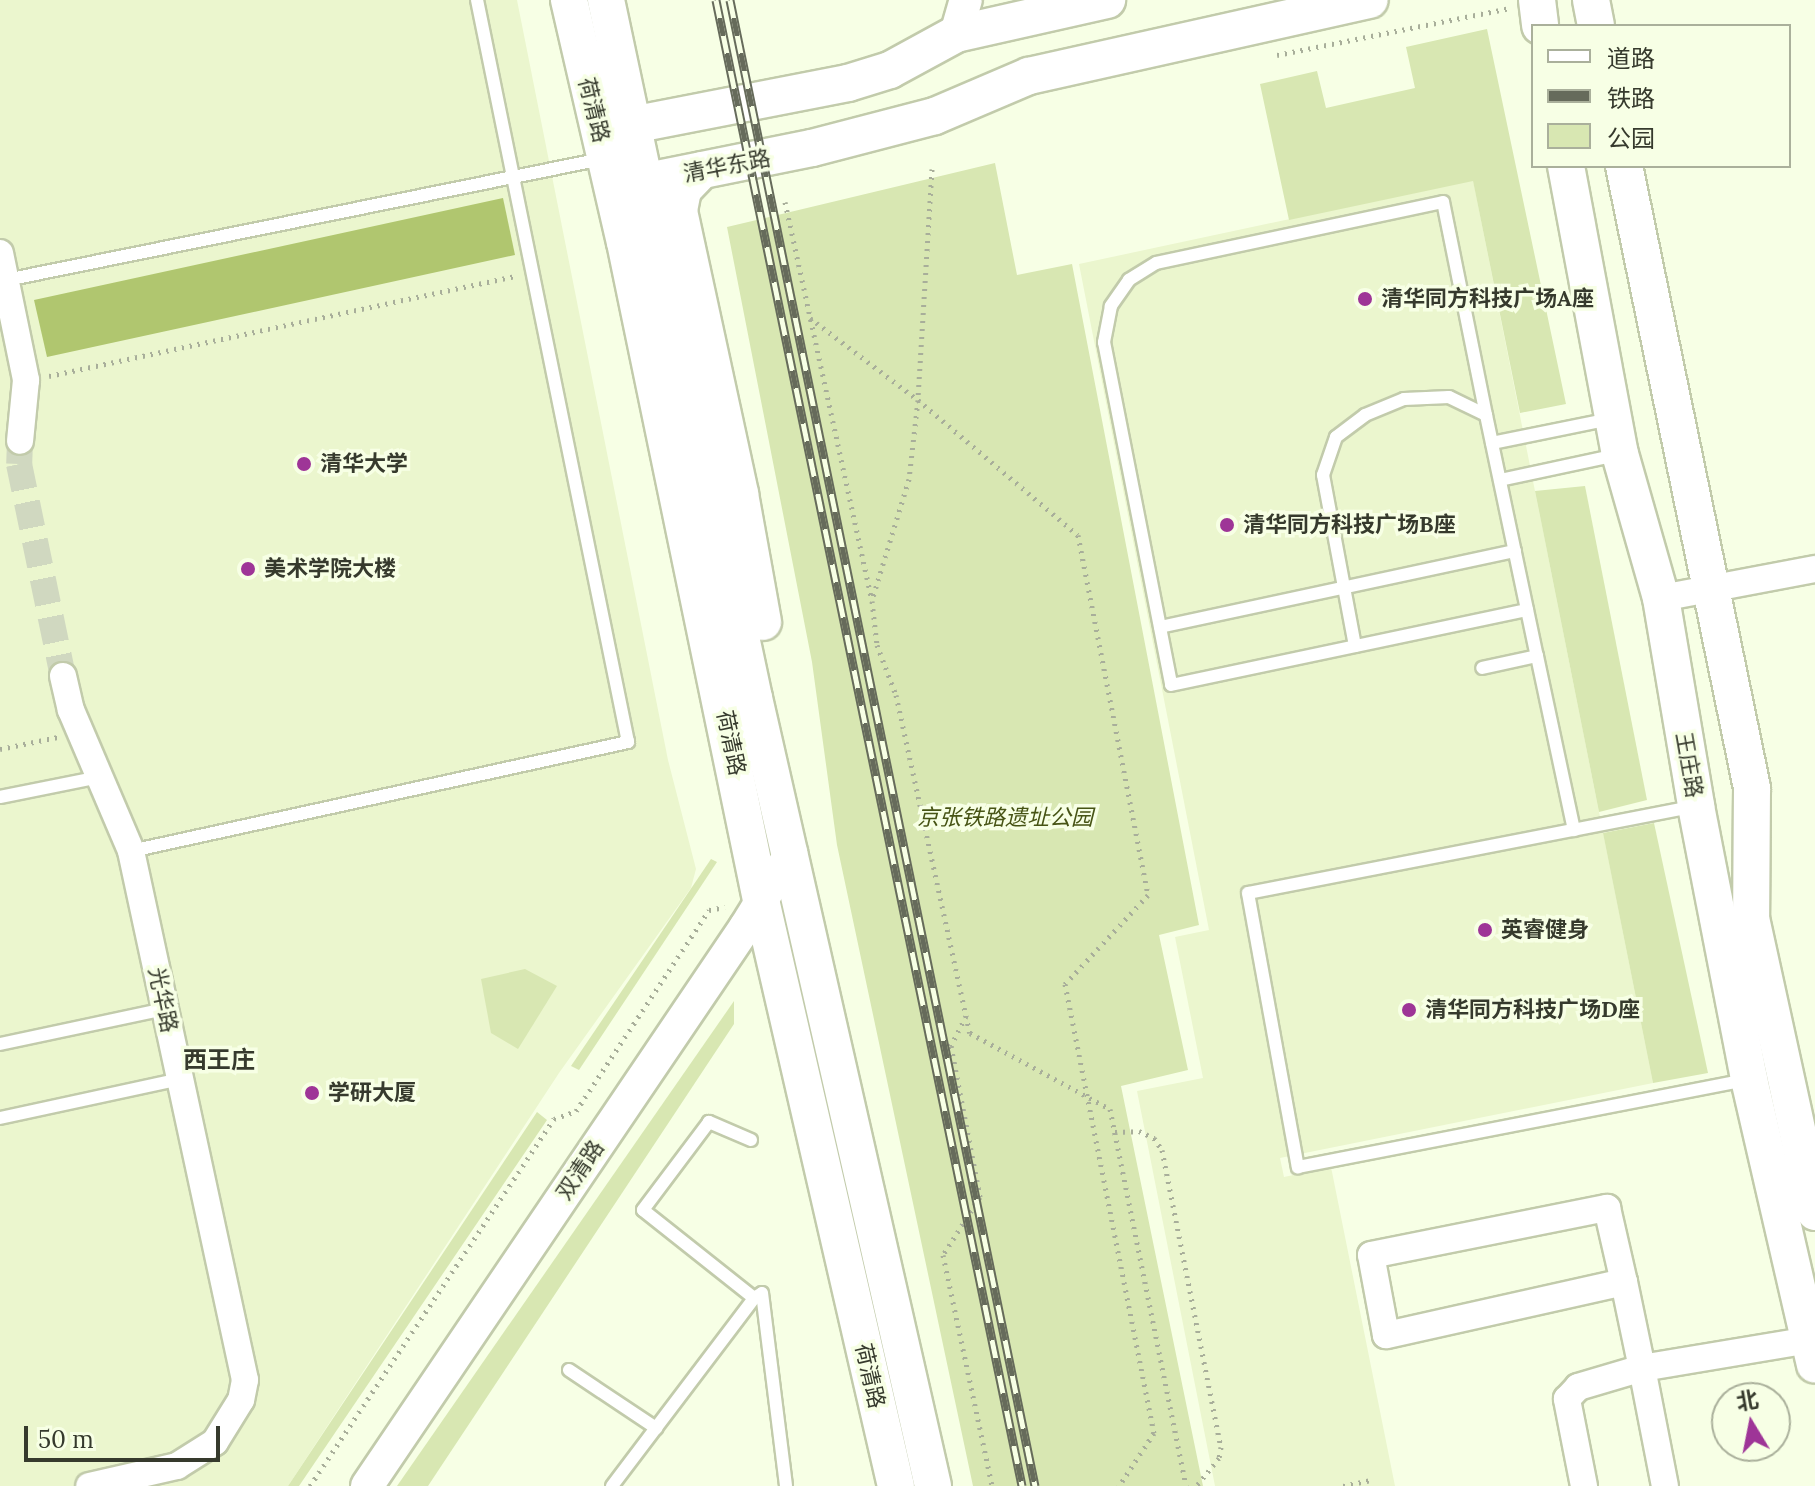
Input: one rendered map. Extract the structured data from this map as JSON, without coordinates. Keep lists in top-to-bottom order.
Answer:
{
  "streets": {
    "main road": ["荷清路", "清华东路", "王庄路"],
    "street": ["光华路", "双清路"]
  },
  "crossings": [
    ["荷清路", "清华东路"],
    ["荷清路", "双清路"]
  ],
  "districts": ["西王庄"],
  "parks": ["京张铁路遗址公园"],
  "places": [
    "清华同方科技广场A座",
    "清华大学",
    "清华同方科技广场B座",
    "美术学院大楼",
    "英睿健身",
    "清华同方科技广场D座",
    "学研大厦"
  ],
  "legend": ["道路", "铁路", "公园"],
  "scale_bar": "50 m",
  "north": "top"
}
